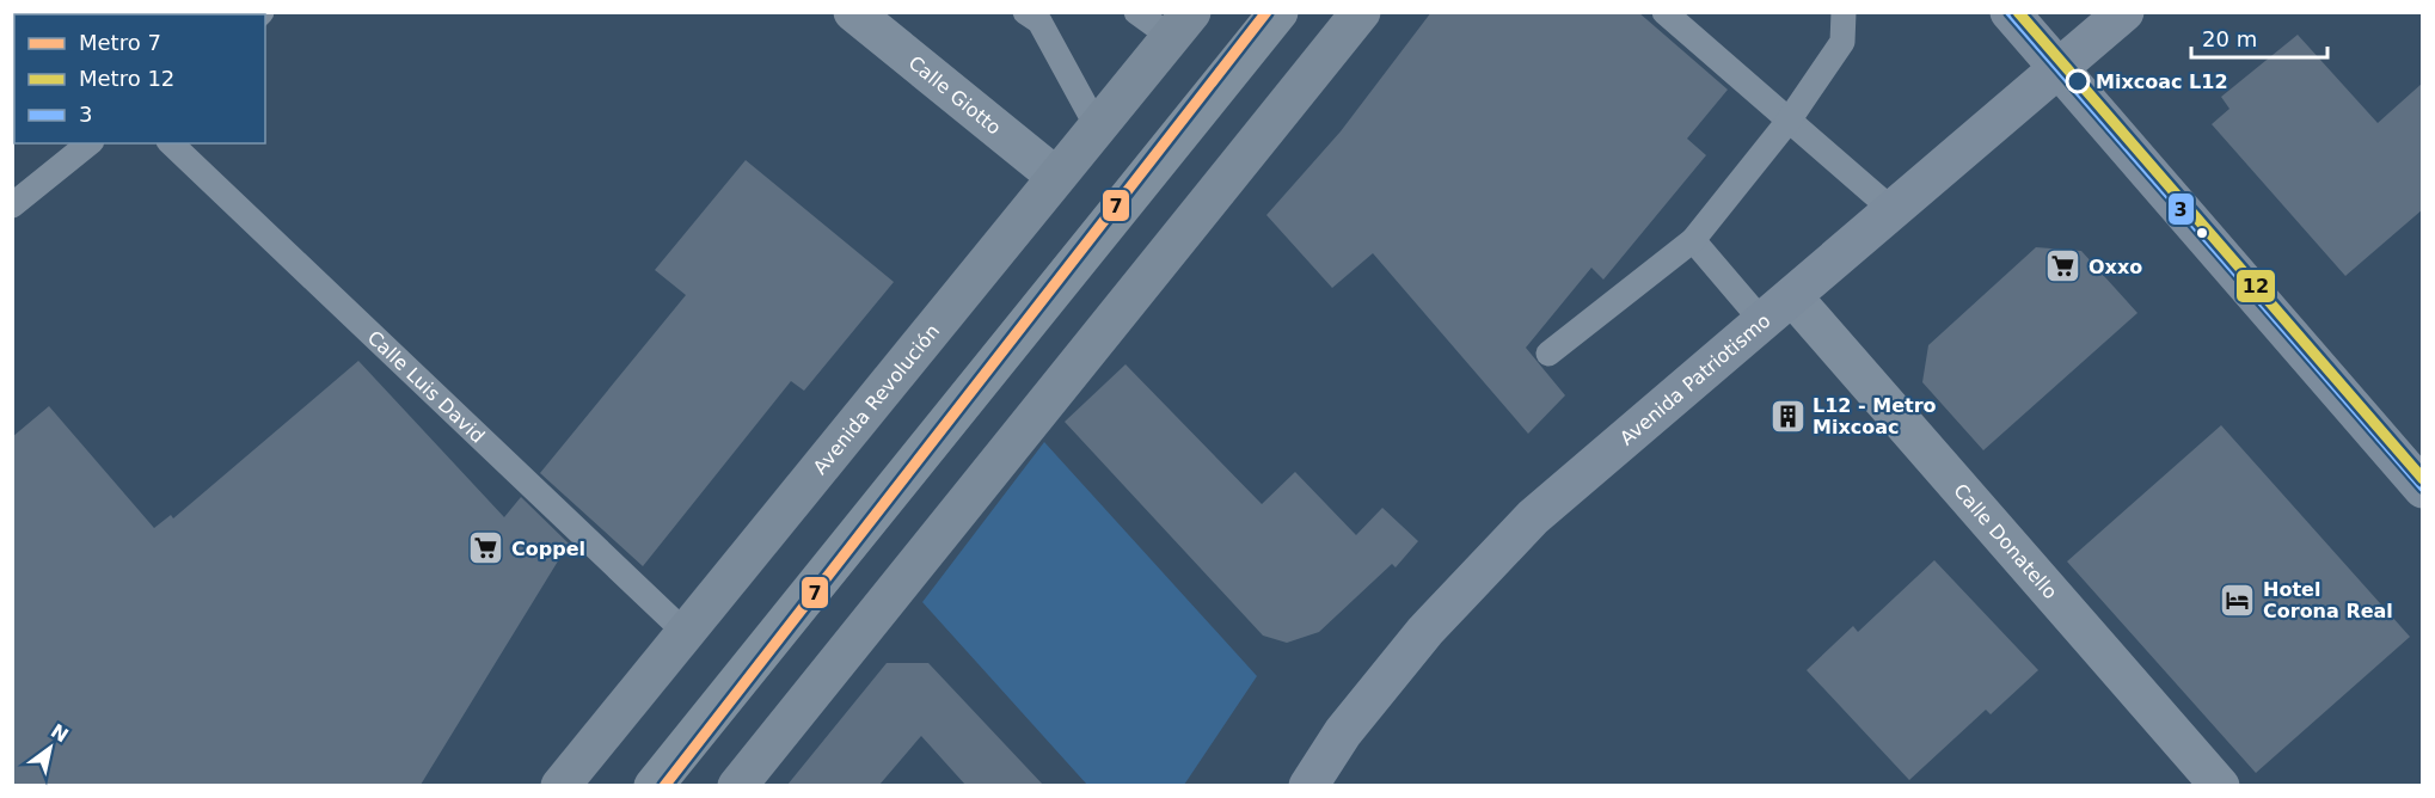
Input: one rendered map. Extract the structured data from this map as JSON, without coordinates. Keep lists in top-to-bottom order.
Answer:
{
  "streets": {
    "main road": ["Avenida Patriotismo", "Avenida Revolución"],
    "street": ["Calle Giotto", "Calle Donatello"],
    "lane": ["Calle Luis David"]
  },
  "crossings": [
    ["Calle Giotto", "Avenida Revolución"],
    ["Avenida Patriotismo", "Calle Donatello"],
    ["Calle Luis David", "Avenida Revolución"]
  ],
  "places": {
    "other": ["Mixcoac L12"],
    "supermarket": ["Oxxo", "Coppel"],
    "building": ["L12 - Metro Mixcoac"],
    "hotel": ["Hotel Corona Real"]
  },
  "lines": ["metro line 7", "metro line 12", "transit line 3"],
  "legend": ["Metro 7", "Metro 12", "3"],
  "scale_bar": "20 m",
  "north": "top right"
}
